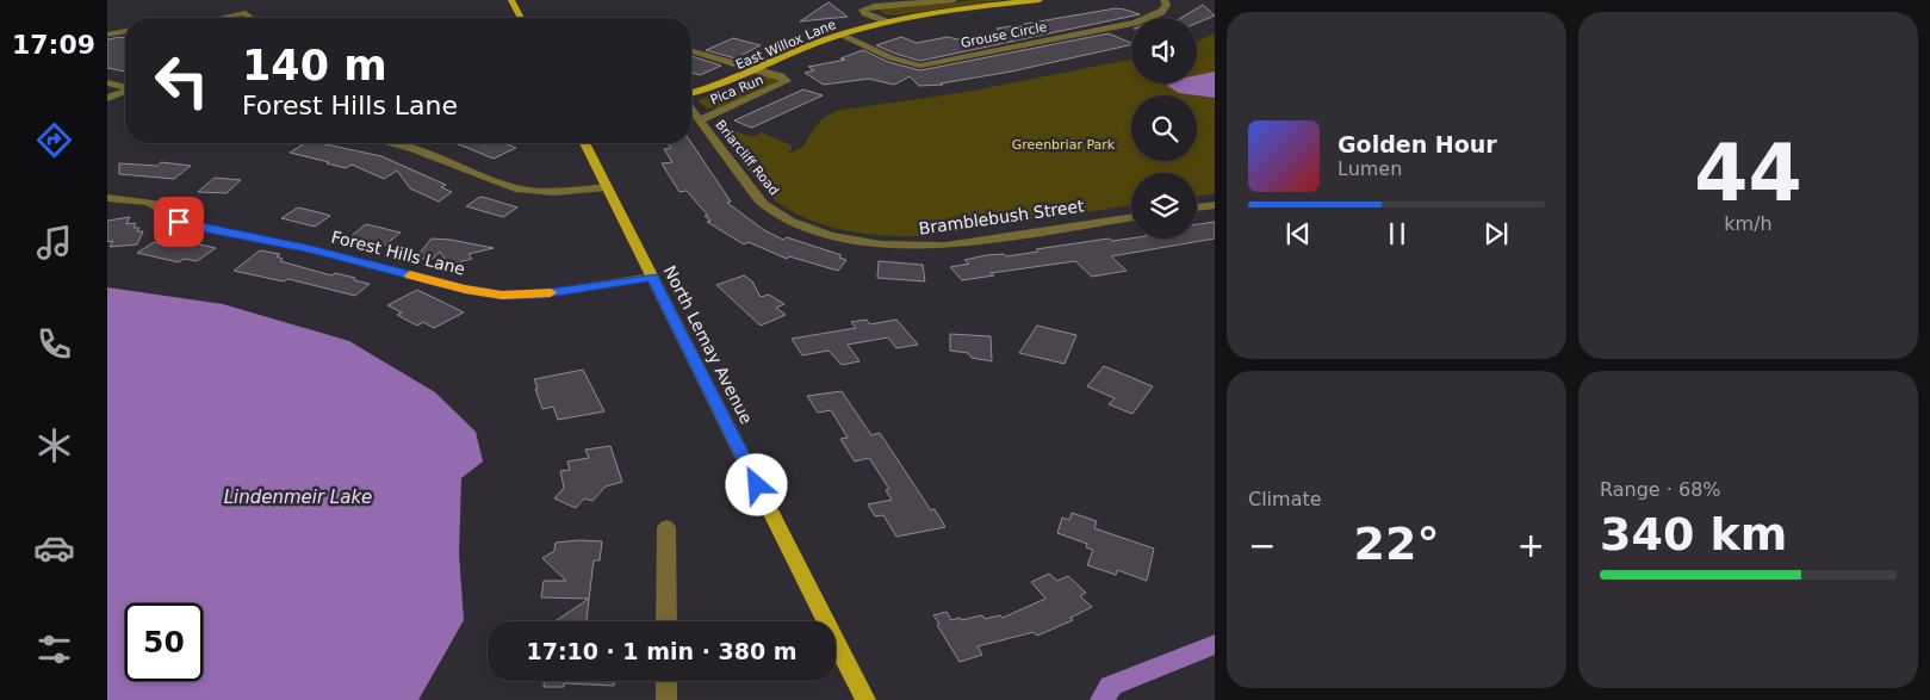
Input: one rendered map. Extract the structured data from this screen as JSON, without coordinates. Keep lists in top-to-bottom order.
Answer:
{
  "streets": {
    "main road": ["East Willox Lane", "North Lemay Avenue"],
    "street": [
      "Grouse Circle",
      "Pica Run",
      "Briarcliff Road",
      "Bramblebush Street",
      "Forest Hills Lane"
    ]
  },
  "crossings": [
    ["Grouse Circle", "East Willox Lane"],
    ["East Willox Lane", "Pica Run"],
    ["Pica Run", "Briarcliff Road"],
    ["Briarcliff Road", "Bramblebush Street"],
    ["Forest Hills Lane", "North Lemay Avenue"]
  ],
  "water": ["Lindenmeir Lake"],
  "parks": ["Greenbriar Park"],
  "page": {
    "tabs": "17:09",
    "tile": [
      ["44", "km/h"],
      "Climate",
      ["Range · 68%", "340 km"]
    ],
    "turn": ["140 m", "Forest Hills Lane"],
    "song": ["Golden Hour", "Lumen"],
    "heat": ["−", "22°", "+"],
    "limit": "50",
    "trip": "17:10 · 1 min · 380 m"
  }
}
